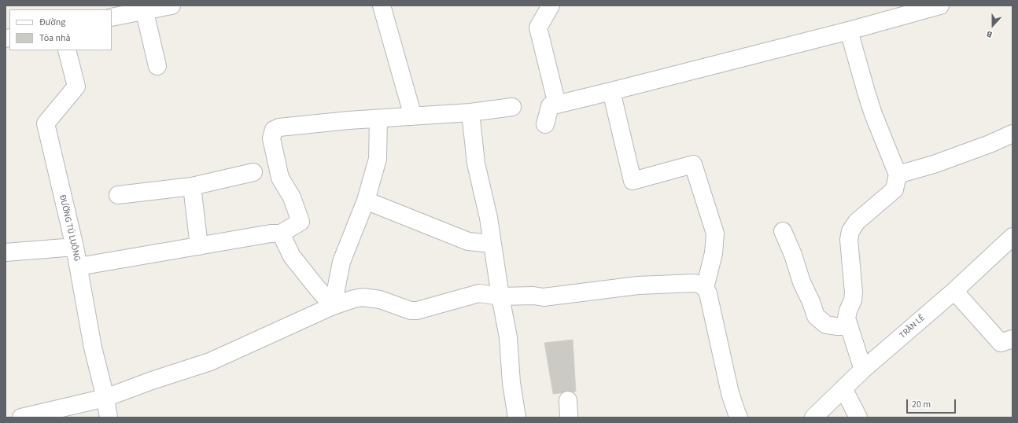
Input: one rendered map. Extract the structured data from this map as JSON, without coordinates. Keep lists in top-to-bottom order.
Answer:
{
  "streets": {
    "street": ["ĐƯỜNG TÚ LUÔNG", "TRẦN LÊ"]
  },
  "legend": ["Đường", "Tòa nhà"],
  "scale_bar": "20 m",
  "north": "bottom"
}
